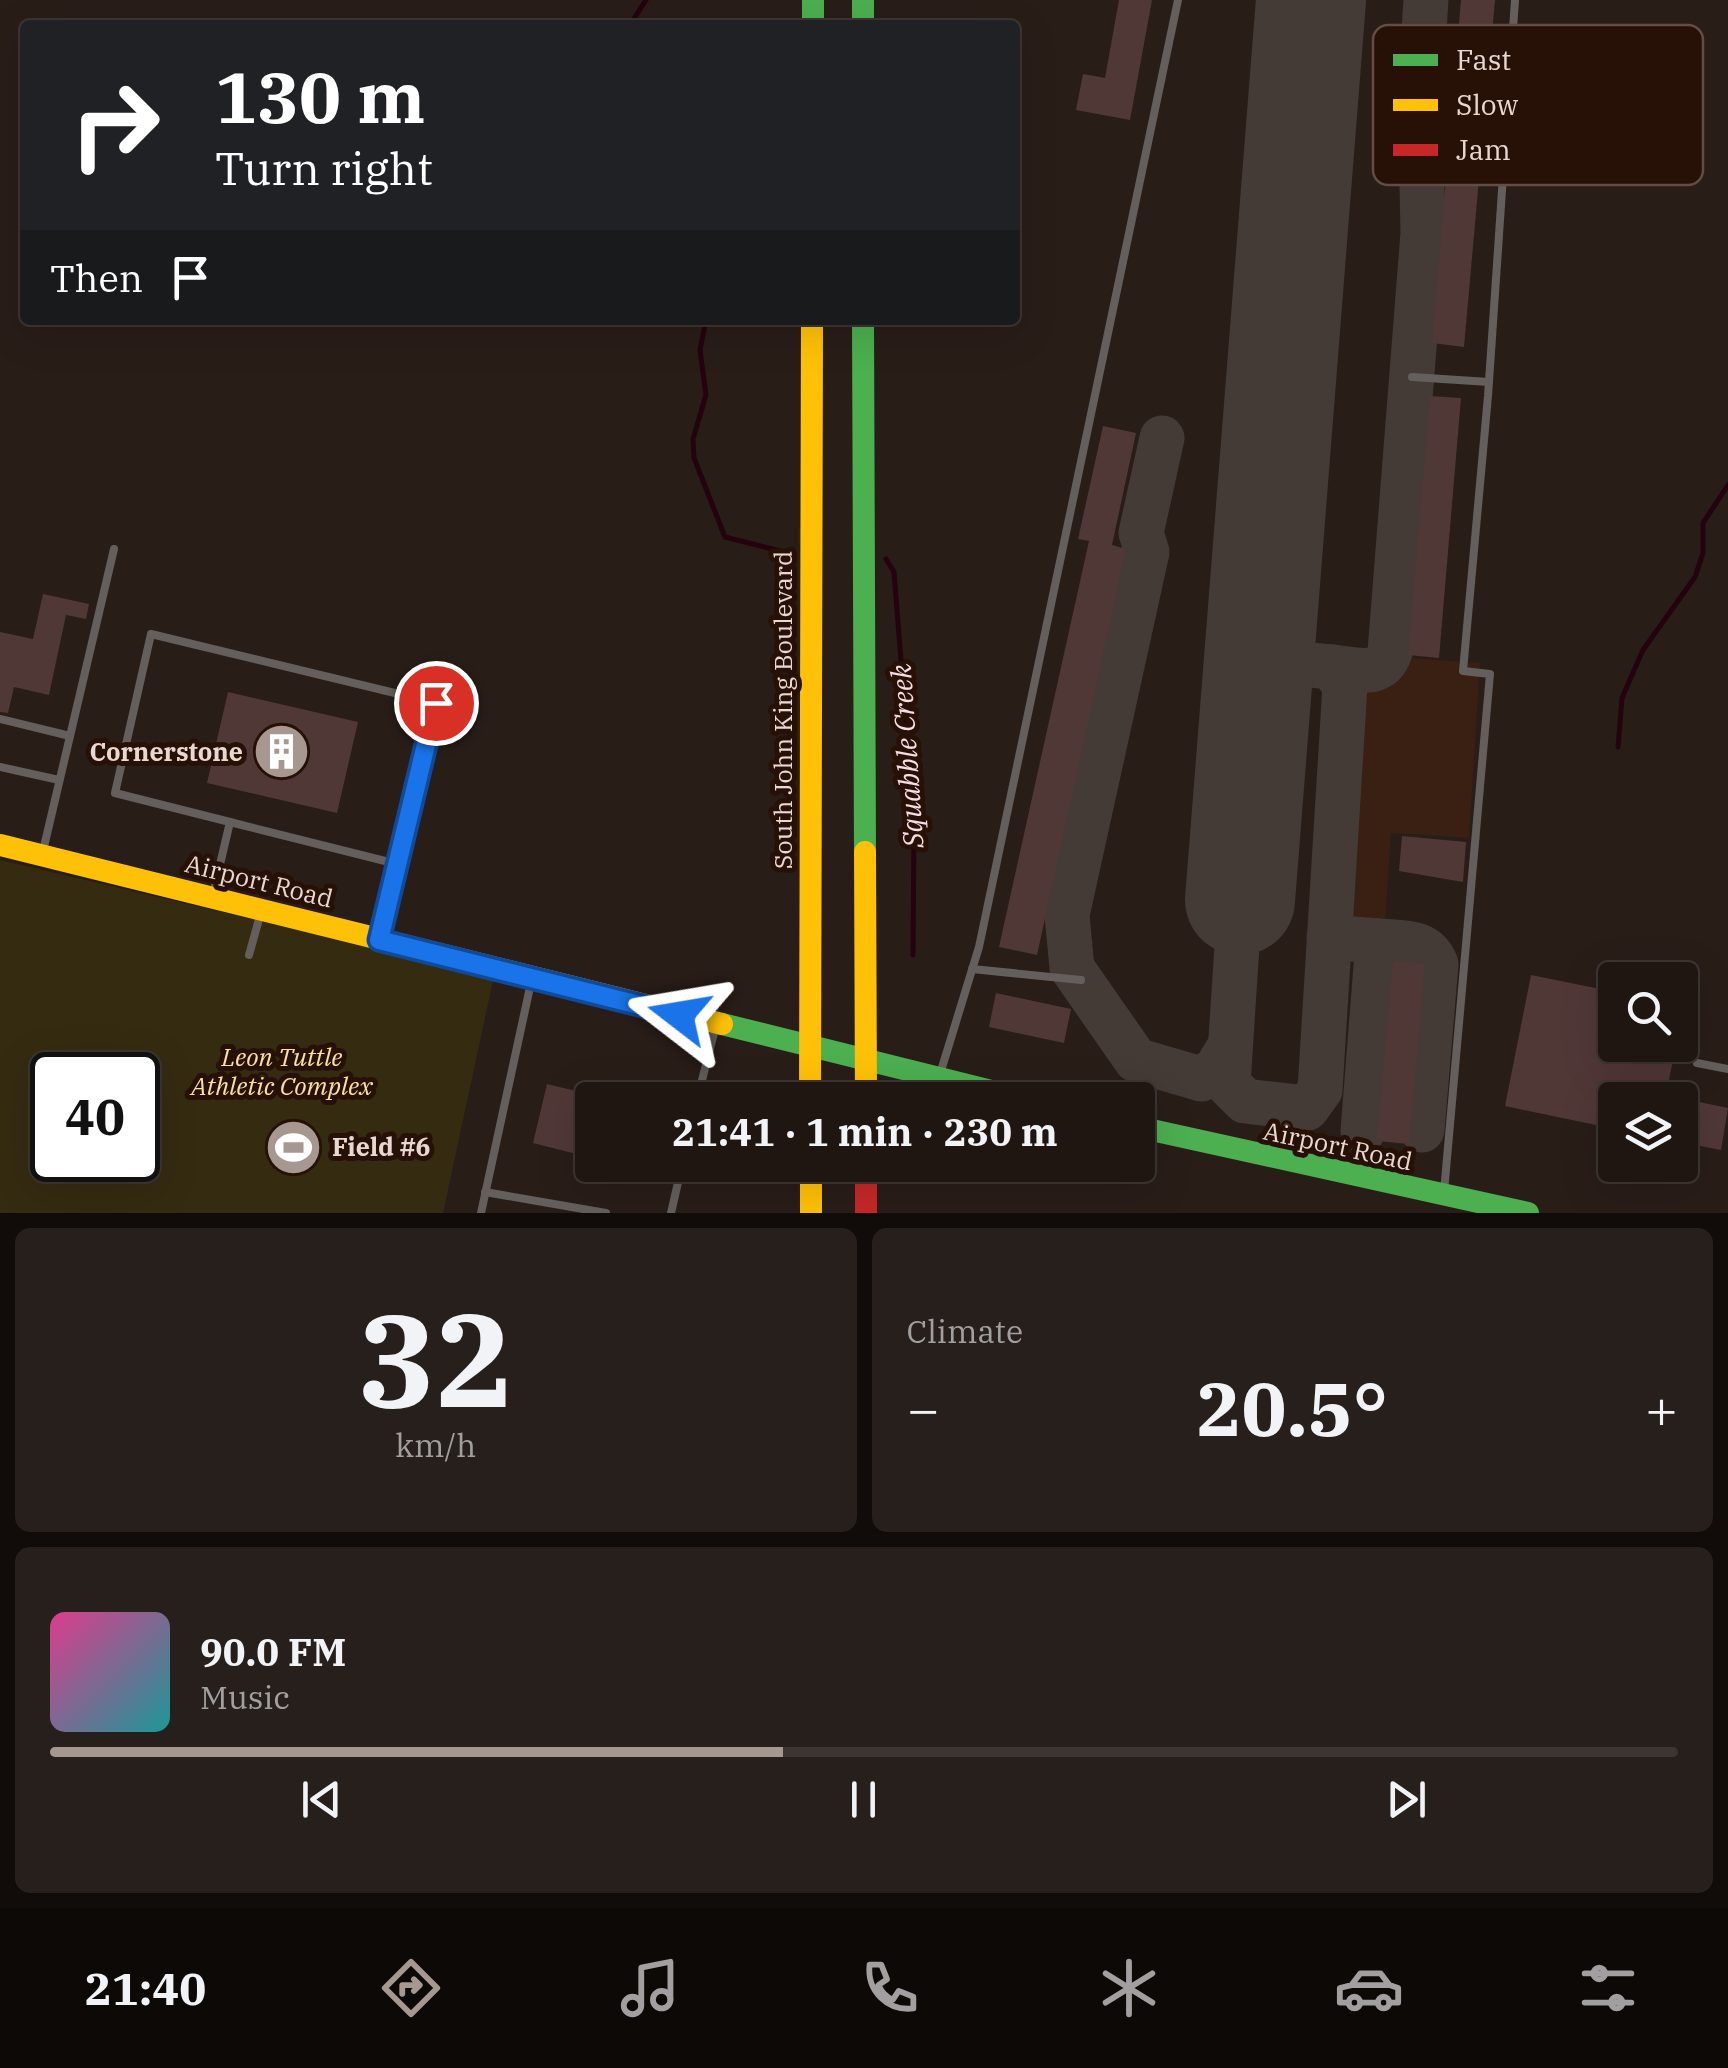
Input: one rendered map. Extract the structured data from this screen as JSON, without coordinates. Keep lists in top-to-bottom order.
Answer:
{
  "streets": {
    "main road": ["South John King Boulevard", "Airport Road"]
  },
  "crossings": [
    ["South John King Boulevard", "Airport Road"]
  ],
  "water": ["Squabble Creek"],
  "parks": ["Leon Tuttle Athletic Complex"],
  "places": {
    "building": ["Cornerstone"],
    "sports": ["Field #6"]
  },
  "legend": ["Fast", "Slow", "Jam"],
  "page": {
    "turn": ["130 m", "Turn right"],
    "then": "Then",
    "limit": "40",
    "trip": "21:41 · 1 min · 230 m",
    "tile": [
      ["32", "km/h"],
      "Climate"
    ],
    "heat": ["−", "20.5°", "+"],
    "song": ["90.0 FM", "Music"],
    "tabs": "21:40"
  }
}
